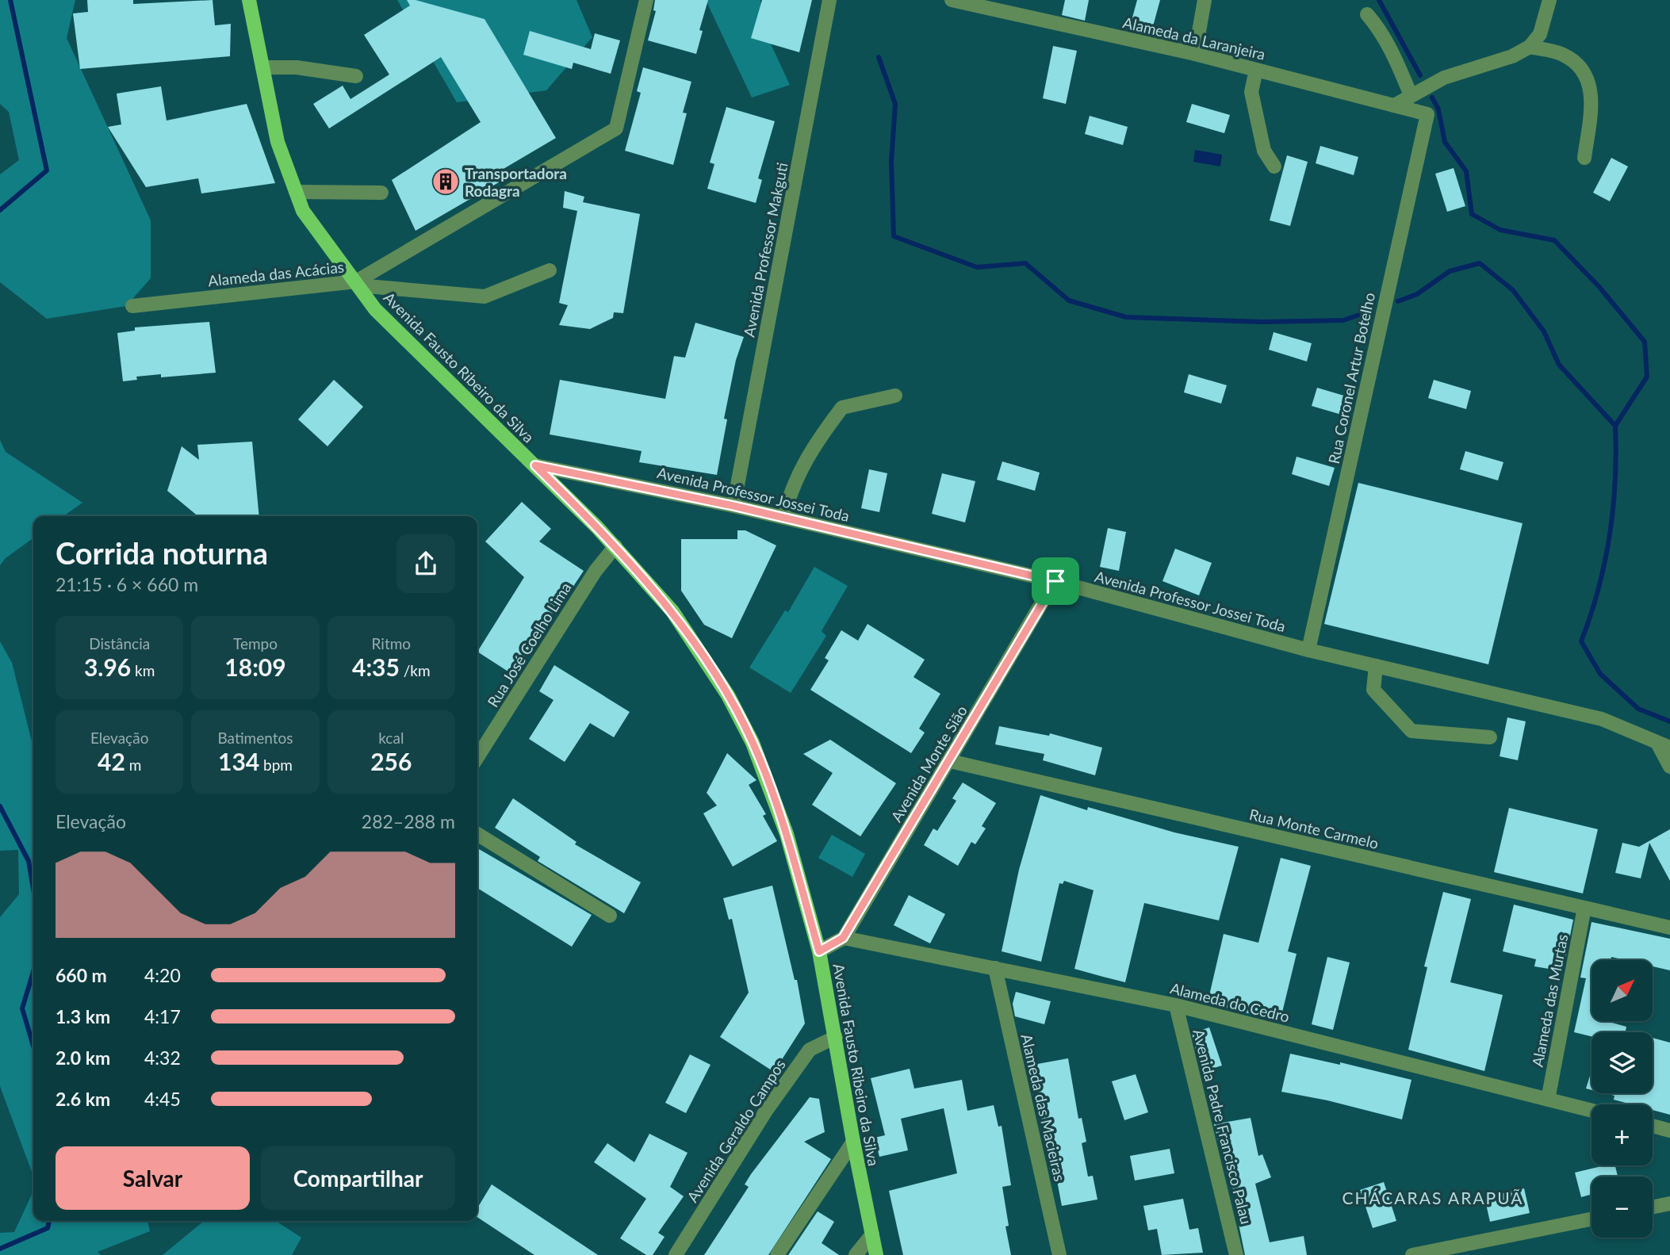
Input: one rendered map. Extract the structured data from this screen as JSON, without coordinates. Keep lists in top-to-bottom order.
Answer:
{
  "streets": {
    "main road": ["Avenida Fausto Ribeiro da Silva"],
    "street": [
      "Alameda da Laranjeira",
      "Avenida Professor Makguti",
      "Alameda das Acácias",
      "Rua Coronel Artur Botelho",
      "Avenida Professor Jossei Toda",
      "Rua José Coelho Lima",
      "Avenida Monte Sião",
      "Rua Monte Carmelo",
      "Alameda das Murtas",
      "Alameda do Cedro",
      "Alameda das Macieiras",
      "Avenida Padre Francisco Palau",
      "Avenida Geraldo Campos"
    ]
  },
  "crossings": [
    ["Alameda da Laranjeira", "Rua Coronel Artur Botelho"],
    ["Avenida Professor Makguti", "Avenida Professor Jossei Toda"],
    ["Alameda das Acácias", "Avenida Fausto Ribeiro da Silva"],
    ["Avenida Fausto Ribeiro da Silva", "Avenida Professor Jossei Toda"],
    ["Avenida Fausto Ribeiro da Silva", "Rua José Coelho Lima"],
    ["Avenida Fausto Ribeiro da Silva", "Avenida Monte Sião"],
    ["Avenida Fausto Ribeiro da Silva", "Avenida Geraldo Campos"],
    ["Rua Coronel Artur Botelho", "Avenida Professor Jossei Toda"],
    ["Avenida Professor Jossei Toda", "Avenida Monte Sião"],
    ["Avenida Monte Sião", "Rua Monte Carmelo"],
    ["Avenida Monte Sião", "Alameda do Cedro"],
    ["Rua Monte Carmelo", "Alameda das Murtas"],
    ["Alameda das Murtas", "Alameda do Cedro"],
    ["Alameda do Cedro", "Alameda das Macieiras"],
    ["Alameda do Cedro", "Avenida Padre Francisco Palau"]
  ],
  "districts": ["CHÁCARAS ARAPUÃ"],
  "places": {
    "building": ["Transportadora Rodagra"]
  },
  "north": "top right",
  "page": {
    "heading": ["Corrida noturna", "21:15 · 6 × 660 m"],
    "stats": [
      ["Distância", "3.96 km"],
      ["Tempo", "18:09"],
      ["Ritmo", "4:35 /km"],
      ["Elevação", "42 m"],
      ["Batimentos", "134 bpm"],
      ["kcal", "256"]
    ],
    "chart": ["Elevação", "282–288 m"],
    "list": [
      {
        "name": "660 m",
        "note": "4:20"
      },
      {
        "name": "1.3 km",
        "note": "4:17"
      },
      {
        "name": "2.0 km",
        "note": "4:32"
      },
      {
        "name": "2.6 km",
        "note": "4:45"
      }
    ],
    "map_buttons": ["+", "−"],
    "buttons": ["Salvar", "Compartilhar"]
  }
}
